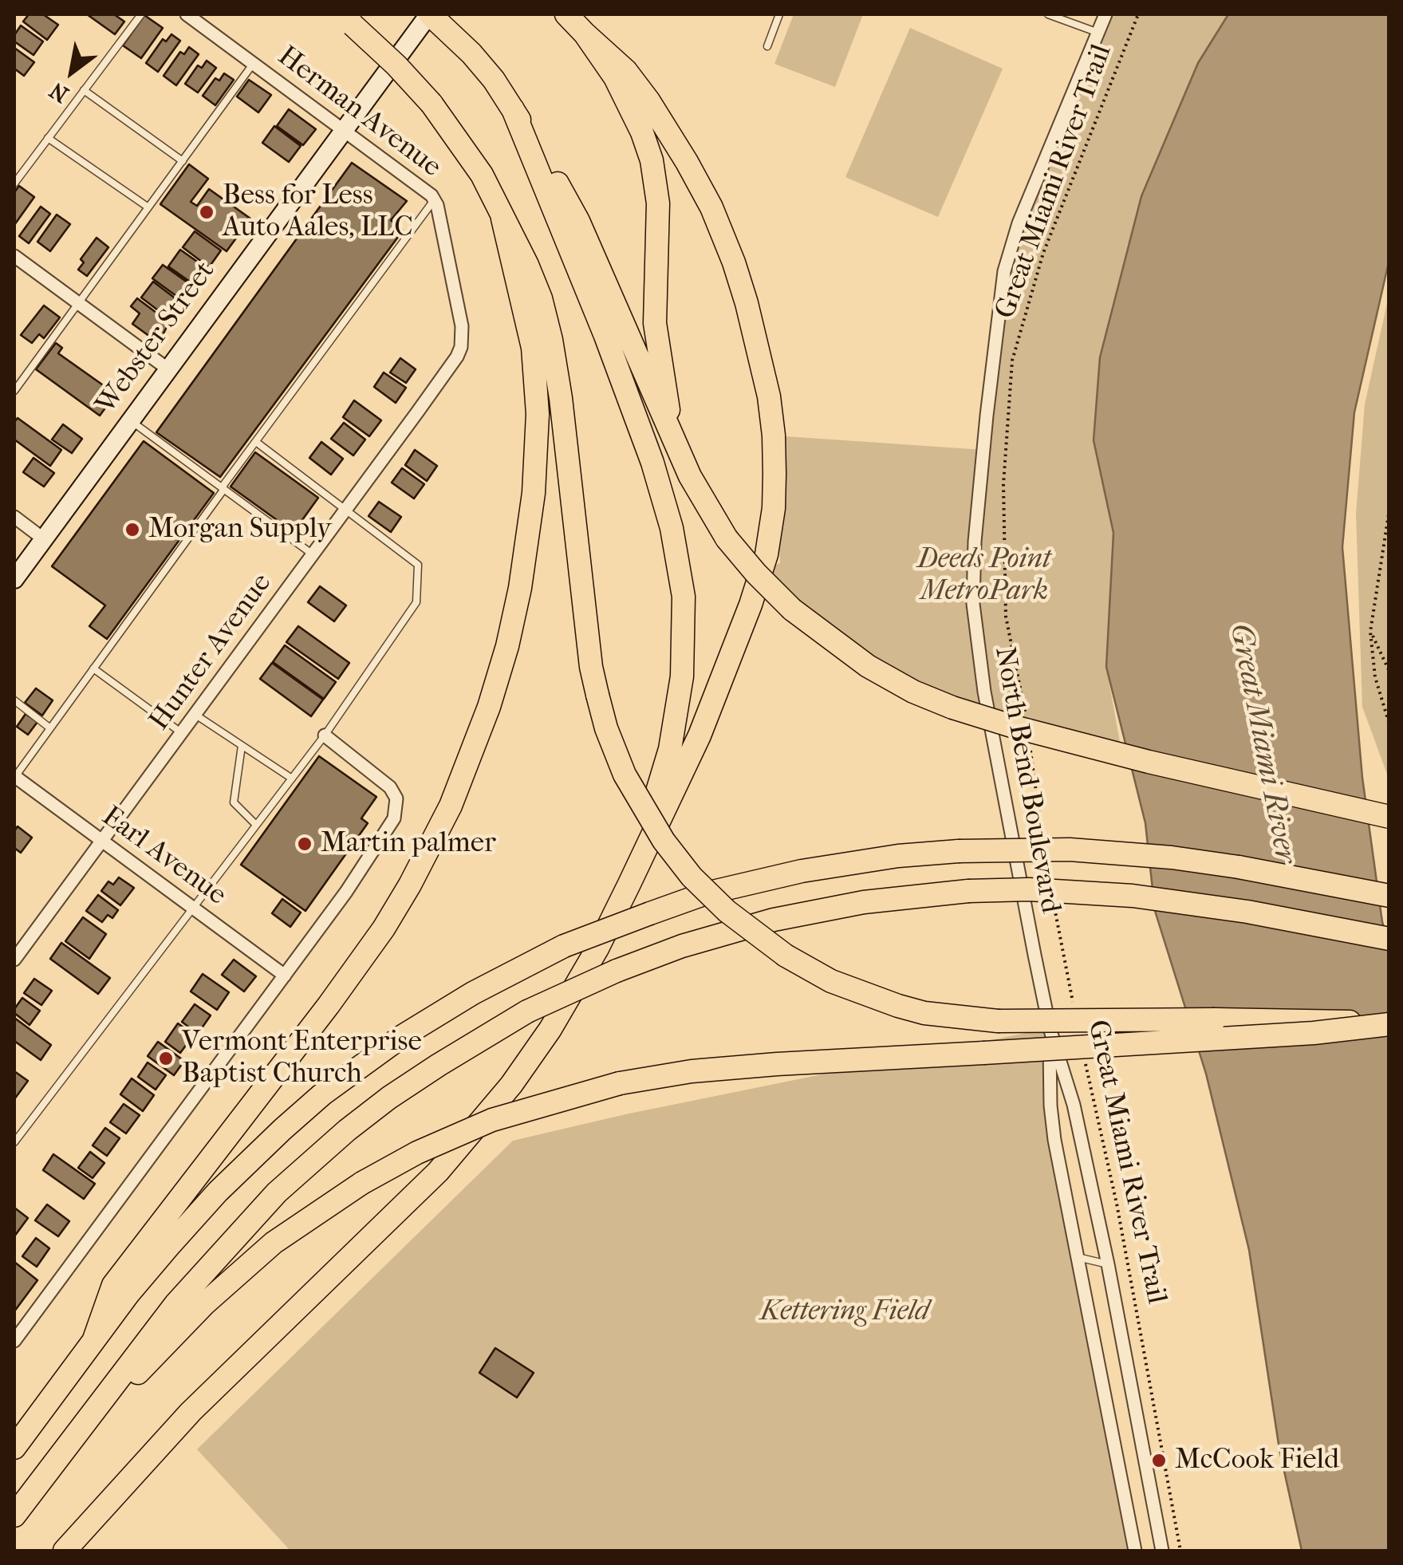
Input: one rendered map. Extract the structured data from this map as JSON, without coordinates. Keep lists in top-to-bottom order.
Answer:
{
  "streets": {
    "street": [
      "Herman Avenue",
      "Webster Street",
      "Hunter Avenue",
      "North Bend Boulevard",
      "Earl Avenue"
    ],
    "path": ["Great Miami River Trail"]
  },
  "crossings": [
    ["Herman Avenue", "Webster Street"],
    ["Herman Avenue", "Hunter Avenue"],
    ["Hunter Avenue", "Earl Avenue"]
  ],
  "water": ["Great Miami River"],
  "parks": ["Deeds Point MetroPark", "Kettering Field"],
  "places": [
    "Bess for Less Auto Aales, LLC",
    "Morgan Supply",
    "Martin palmer",
    "Vermont Enterprise Baptist Church",
    "McCook Field"
  ],
  "north": "bottom left"
}
